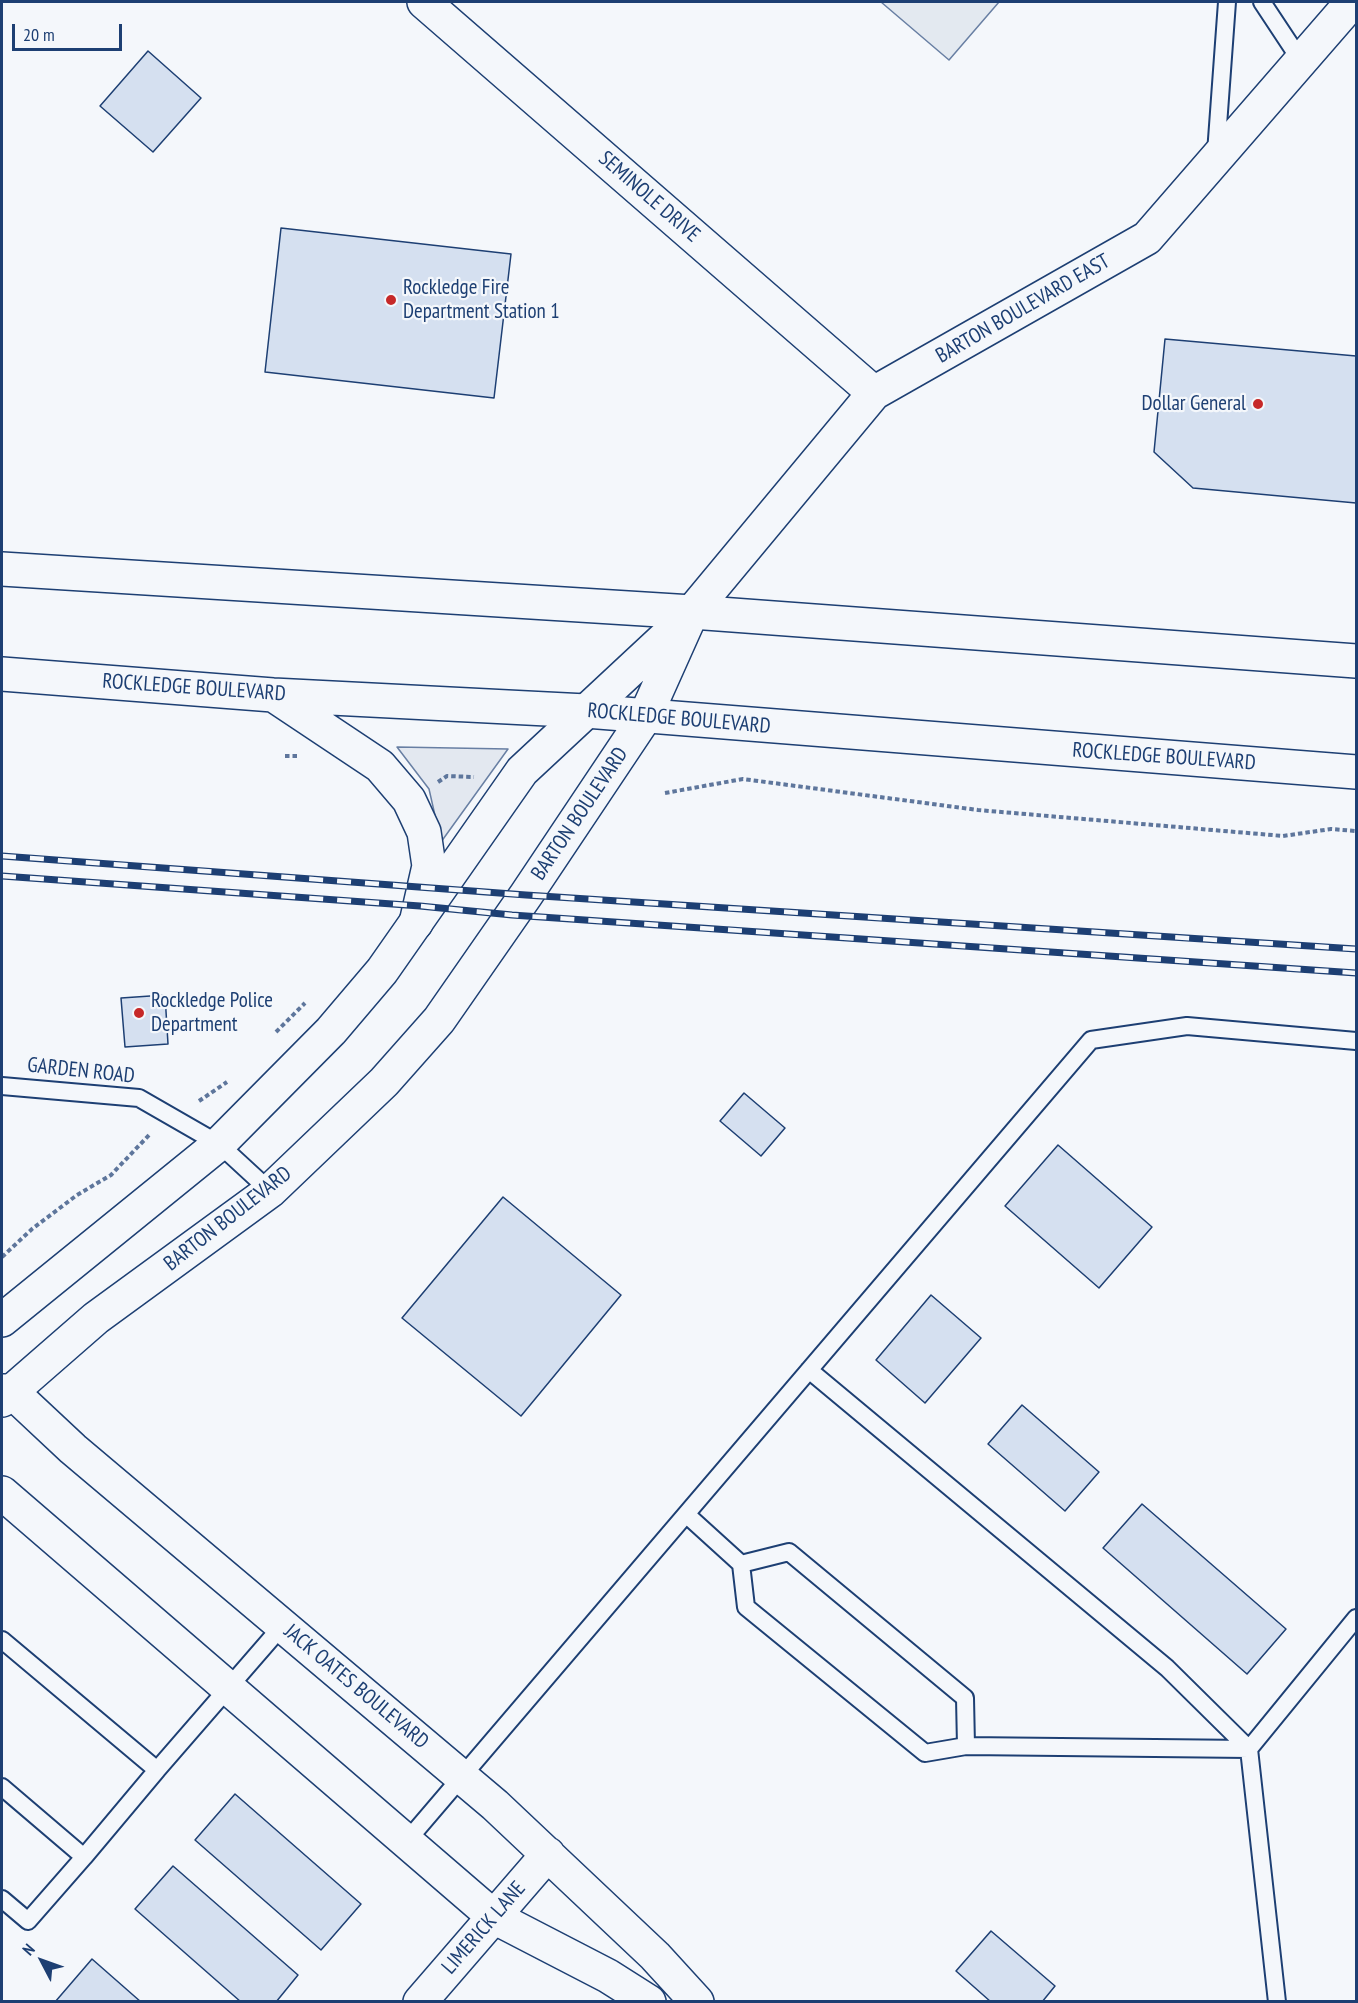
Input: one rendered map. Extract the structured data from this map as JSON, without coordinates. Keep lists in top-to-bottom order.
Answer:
{
  "streets": {
    "main road": [
      "SEMINOLE DRIVE",
      "BARTON BOULEVARD EAST",
      "ROCKLEDGE BOULEVARD",
      "BARTON BOULEVARD",
      "JACK OATES BOULEVARD",
      "LIMERICK LANE"
    ],
    "lane": ["GARDEN ROAD"]
  },
  "crossings": [
    ["SEMINOLE DRIVE", "BARTON BOULEVARD EAST"],
    ["BARTON BOULEVARD EAST", "BARTON BOULEVARD"],
    ["ROCKLEDGE BOULEVARD", "BARTON BOULEVARD"],
    ["BARTON BOULEVARD", "GARDEN ROAD"],
    ["BARTON BOULEVARD", "JACK OATES BOULEVARD"],
    ["JACK OATES BOULEVARD", "LIMERICK LANE"]
  ],
  "places": ["Rockledge Fire Department Station 1", "Dollar General", "Rockledge Police Department"],
  "scale_bar": "20 m",
  "north": "top left"
}
